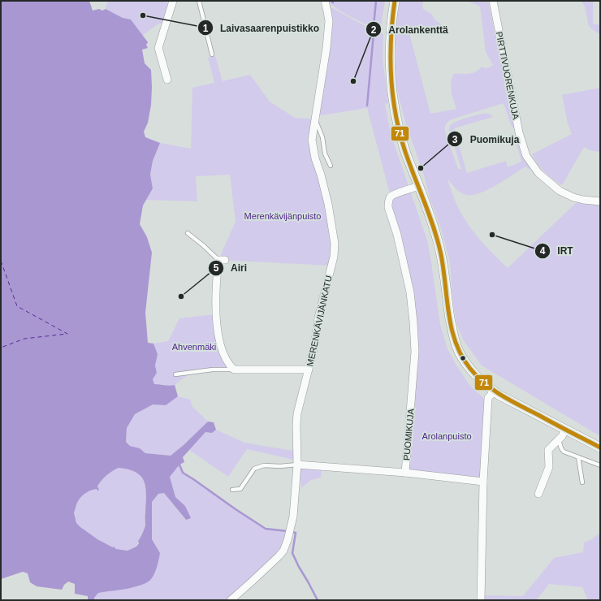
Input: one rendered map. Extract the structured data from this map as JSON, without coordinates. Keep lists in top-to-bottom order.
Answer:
{
  "streets": {
    "street": ["PIRTTIVUORENKUJA", "MERENKÄVIJÄNKATU", "PUOMIKUJA"]
  },
  "parks": ["Merenkävijänpuisto", "Ahvenmäki", "Arolanpuisto"],
  "places": [
    "Laivasaarenpuistikko",
    "Arolankenttä",
    "Puomikuja",
    "IRT",
    "Airi"
  ],
  "lines": ["transit line 71"]
}
